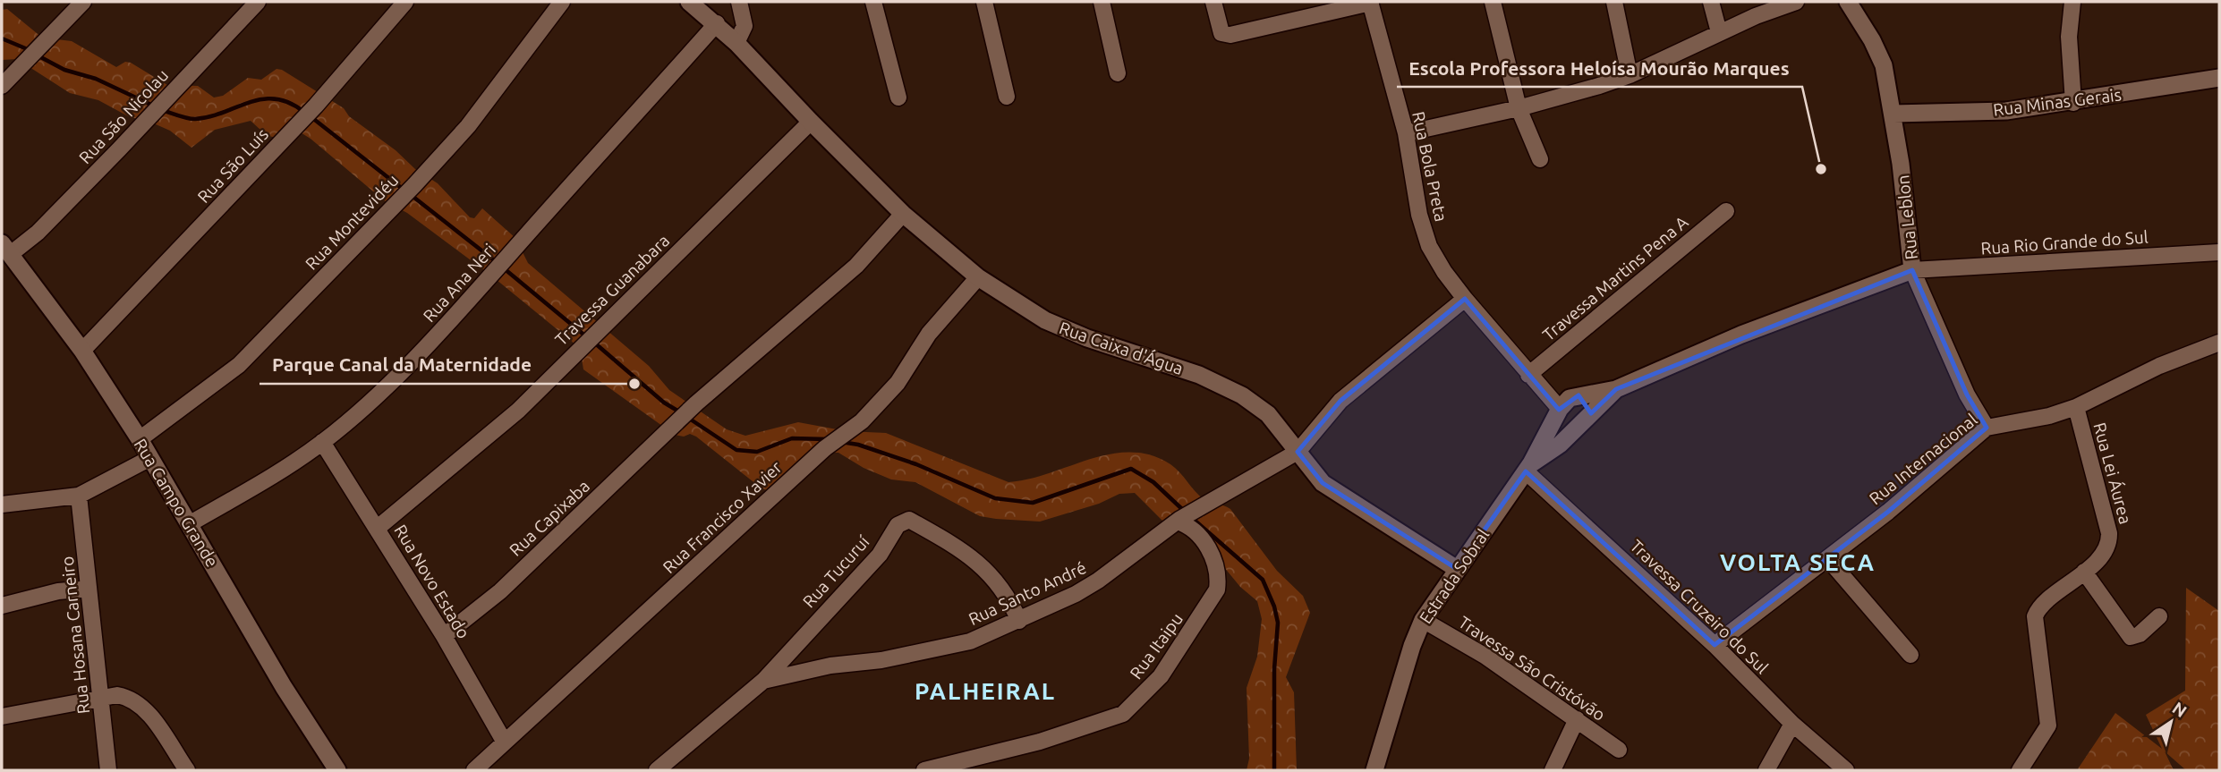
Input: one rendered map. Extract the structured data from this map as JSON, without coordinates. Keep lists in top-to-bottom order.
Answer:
{
  "streets": {
    "street": [
      "Rua Minas Gerais",
      "Rua São Nicolau",
      "Rua São Luís",
      "Rua Bola Preta",
      "Rua Leblon",
      "Rua Montevidéu",
      "Rua Rio Grande do Sul",
      "Travessa Martins Pena A",
      "Rua Ana Neri",
      "Travessa Guanabara",
      "Rua Caixa d'Água",
      "Rua Internacional",
      "Rua Lei Áurea",
      "Rua Campo Grande",
      "Rua Francisco Xavier",
      "Rua Capixaba",
      "Rua Tucuruí",
      "Estrada Sobral",
      "Rua Novo Estado",
      "Rua Santo André",
      "Travessa Cruzeiro do Sul",
      "Rua Hosana Carneiro",
      "Rua Itaipu",
      "Travessa São Cristóvão"
    ]
  },
  "crossings": [
    ["Rua Minas Gerais", "Rua Leblon"],
    ["Rua São Nicolau", "Rua Campo Grande"],
    ["Rua São Luís", "Rua Campo Grande"],
    ["Rua Bola Preta", "Travessa Martins Pena A"],
    ["Rua Bola Preta", "Estrada Sobral"],
    ["Rua Bola Preta", "Rua Santo André"],
    ["Rua Leblon", "Rua Rio Grande do Sul"],
    ["Rua Leblon", "Rua Internacional"],
    ["Rua Leblon", "Estrada Sobral"],
    ["Rua Montevidéu", "Rua Campo Grande"],
    ["Rua Rio Grande do Sul", "Estrada Sobral"],
    ["Rua Ana Neri", "Rua Caixa d'Água"],
    ["Rua Ana Neri", "Rua Campo Grande"],
    ["Rua Ana Neri", "Rua Novo Estado"],
    ["Travessa Guanabara", "Rua Caixa d'Água"],
    ["Travessa Guanabara", "Rua Novo Estado"],
    ["Rua Caixa d'Água", "Rua Francisco Xavier"],
    ["Rua Caixa d'Água", "Rua Capixaba"],
    ["Rua Caixa d'Água", "Estrada Sobral"],
    ["Rua Caixa d'Água", "Rua Santo André"],
    ["Rua Internacional", "Rua Lei Áurea"],
    ["Rua Internacional", "Travessa Cruzeiro do Sul"],
    ["Rua Francisco Xavier", "Rua Novo Estado"],
    ["Rua Capixaba", "Rua Novo Estado"],
    ["Rua Tucuruí", "Rua Santo André"],
    ["Estrada Sobral", "Travessa Cruzeiro do Sul"],
    ["Estrada Sobral", "Travessa São Cristóvão"],
    ["Rua Santo André", "Rua Itaipu"]
  ],
  "districts": ["VOLTA SECA", "PALHEIRAL"],
  "places": ["Escola Professora Heloísa Mourão Marques", "Parque Canal da Maternidade"],
  "north": "top right"
}
